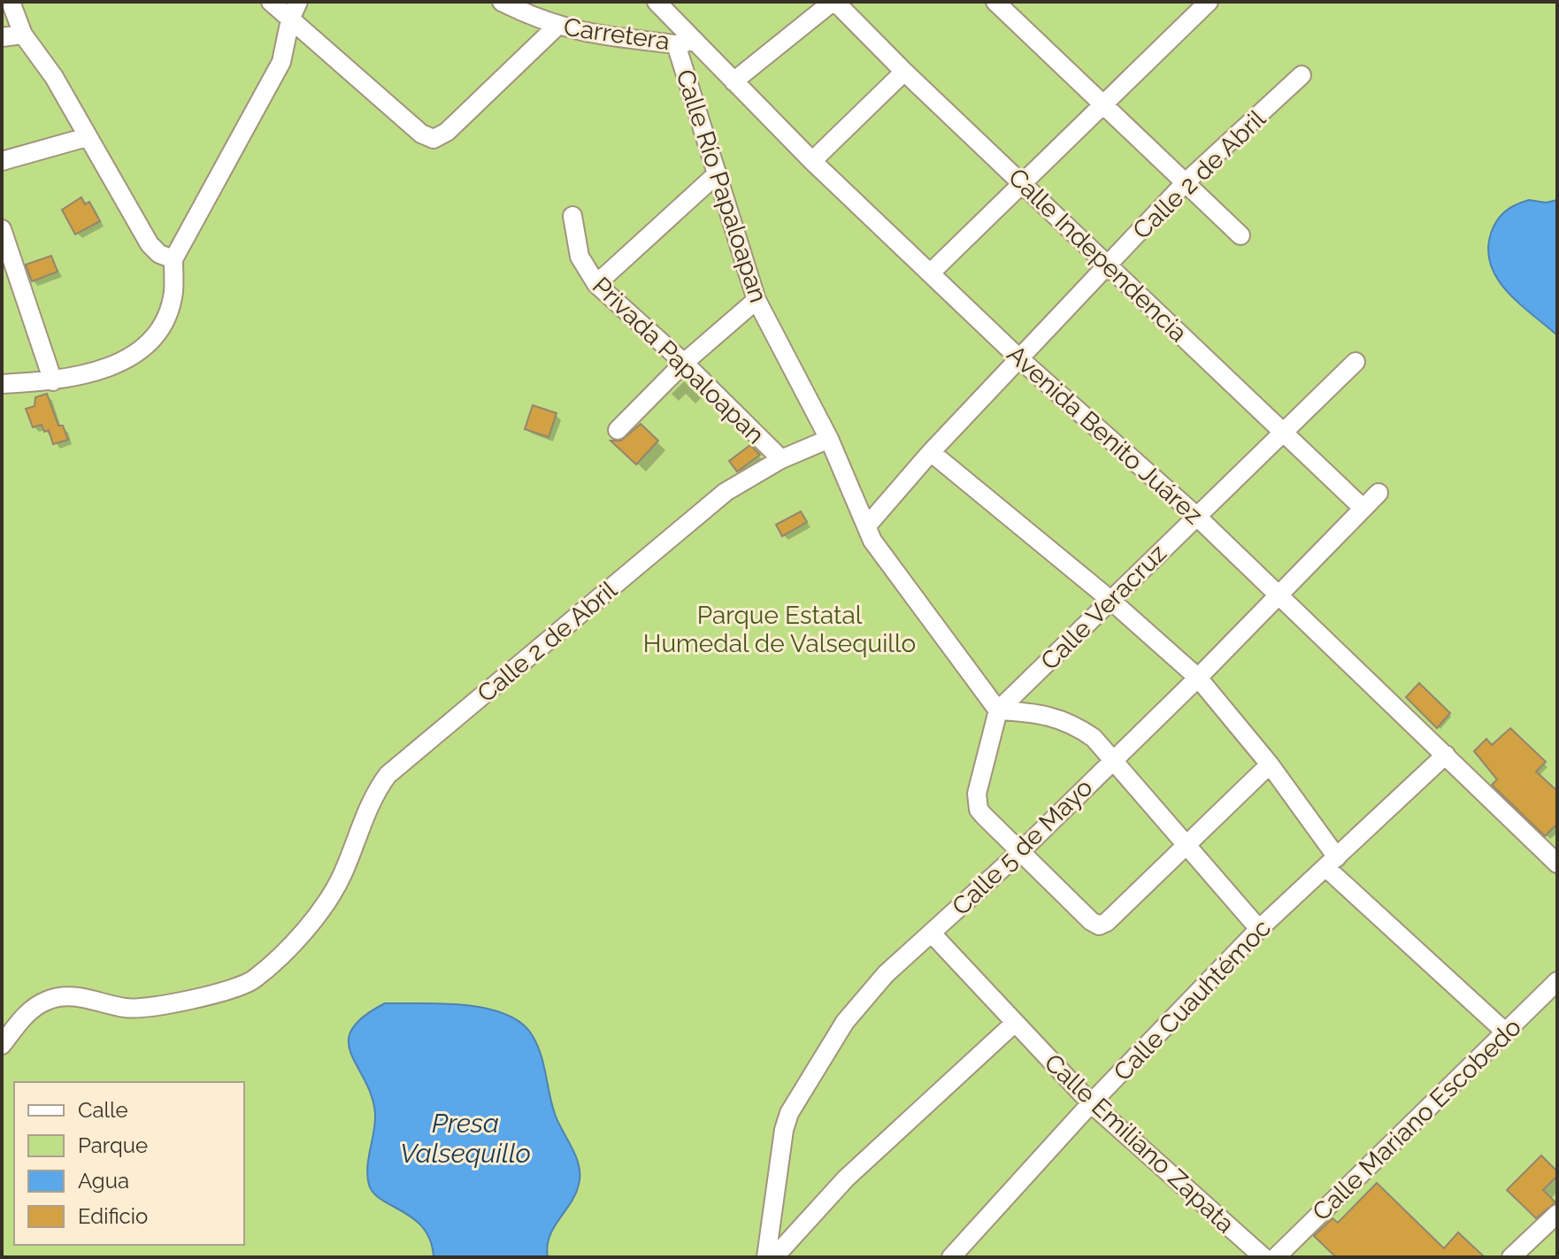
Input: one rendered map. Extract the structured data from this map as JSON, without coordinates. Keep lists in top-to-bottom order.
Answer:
{
  "streets": {
    "street": [
      "Carretera",
      "Calle 2 de Abril",
      "Calle Río Papaloapan",
      "Calle Independencia",
      "Privada Papaloapan",
      "Avenida Benito Juárez",
      "Calle Veracruz",
      "Calle 5 de Mayo",
      "Calle Cuauhtémoc",
      "Calle Mariano Escobedo",
      "Calle Emiliano Zapata"
    ]
  },
  "crossings": [
    ["Carretera", "Calle Río Papaloapan"],
    ["Carretera", "Avenida Benito Juárez"],
    ["Calle 2 de Abril", "Calle Río Papaloapan"],
    ["Calle 2 de Abril", "Calle Independencia"],
    ["Calle 2 de Abril", "Privada Papaloapan"],
    ["Calle 2 de Abril", "Avenida Benito Juárez"],
    ["Calle Río Papaloapan", "Avenida Benito Juárez"],
    ["Calle Río Papaloapan", "Calle Veracruz"],
    ["Calle Independencia", "Calle Veracruz"],
    ["Calle Independencia", "Calle 5 de Mayo"],
    ["Avenida Benito Juárez", "Calle Veracruz"],
    ["Avenida Benito Juárez", "Calle 5 de Mayo"],
    ["Avenida Benito Juárez", "Calle Cuauhtémoc"],
    ["Calle 5 de Mayo", "Calle Emiliano Zapata"],
    ["Calle Cuauhtémoc", "Calle Emiliano Zapata"]
  ],
  "water": ["Presa Valsequillo"],
  "parks": ["Parque Estatal Humedal de Valsequillo"],
  "legend": [
    "Calle",
    "Parque",
    "Agua",
    "Edificio"
  ]
}
